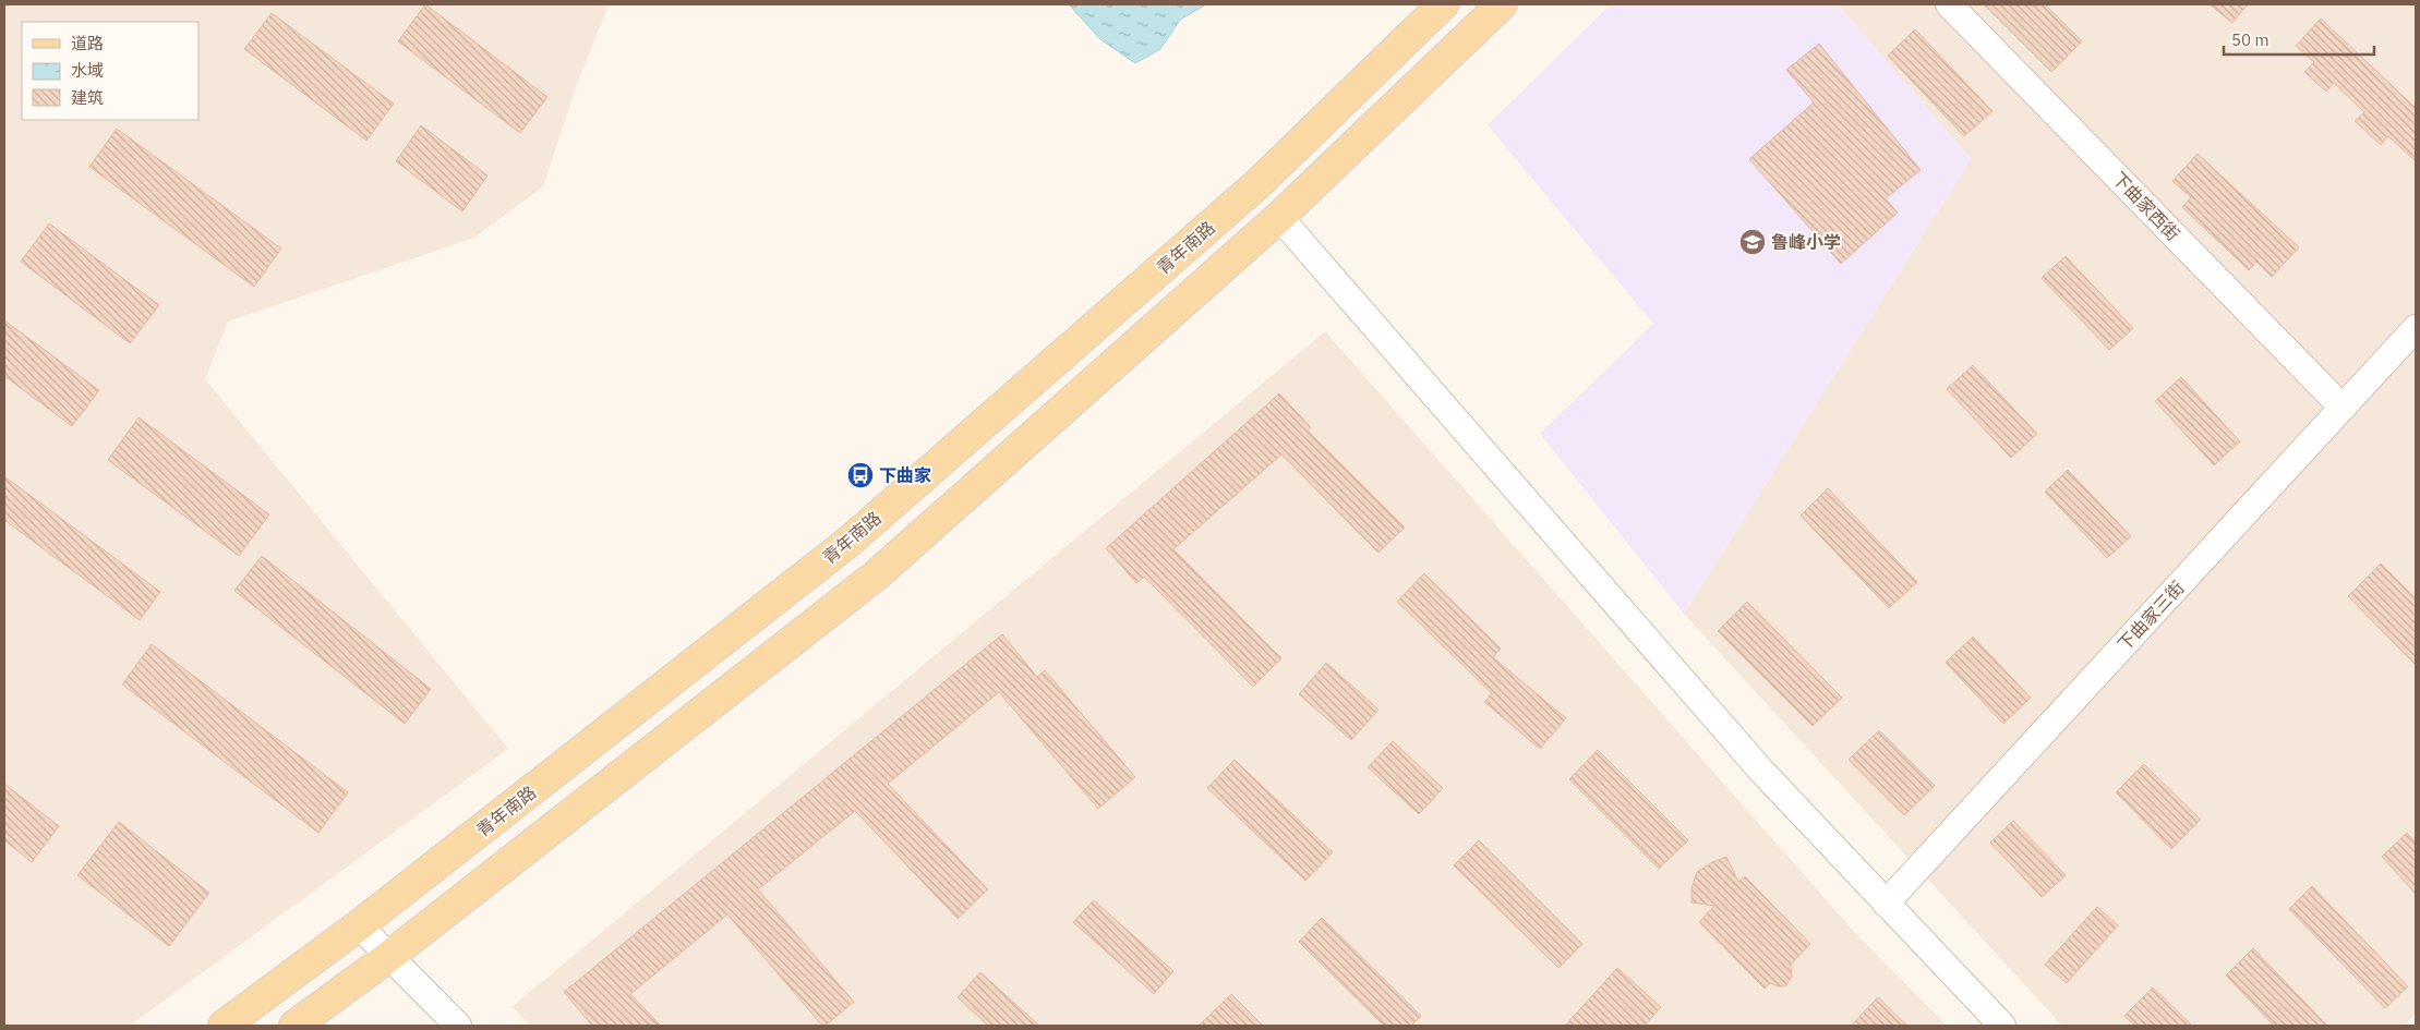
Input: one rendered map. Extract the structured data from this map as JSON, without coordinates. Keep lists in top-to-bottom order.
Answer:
{
  "streets": {
    "main road": ["青年南路"],
    "street": ["下曲家西街", "下曲家三街"]
  },
  "crossings": [
    ["下曲家西街", "下曲家三街"]
  ],
  "places": {
    "school or university": ["鲁峰小学"],
    "bus stop": ["下曲家"]
  },
  "legend": ["道路", "水域", "建筑"],
  "scale_bar": "50 m"
}
